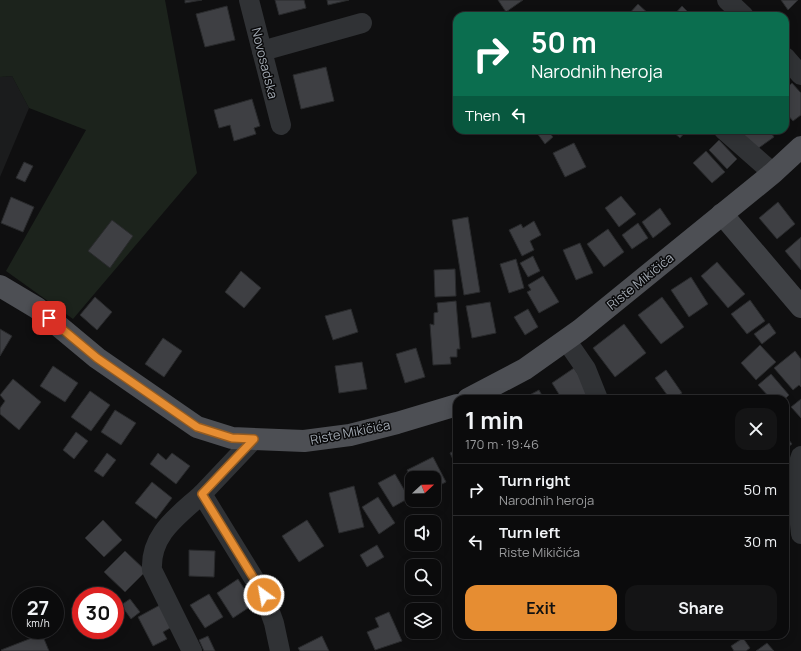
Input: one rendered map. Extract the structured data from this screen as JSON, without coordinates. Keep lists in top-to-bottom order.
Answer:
{
  "streets": {
    "main road": ["Riste Mikičića"],
    "street": ["Novosadska"]
  },
  "north": "right",
  "page": {
    "turn": ["50 m", "Narodnih heroja"],
    "then": "Then",
    "heading": ["1 min", "170 m · 19:46"],
    "list": [
      {
        "name": "Turn right",
        "note": "Narodnih heroja",
        "value": "50 m"
      },
      {
        "name": "Turn left",
        "note": "Riste Mikičića",
        "value": "30 m"
      }
    ],
    "buttons": ["Exit", "Share"],
    "speed": "27 km/h",
    "limit": "30"
  }
}
